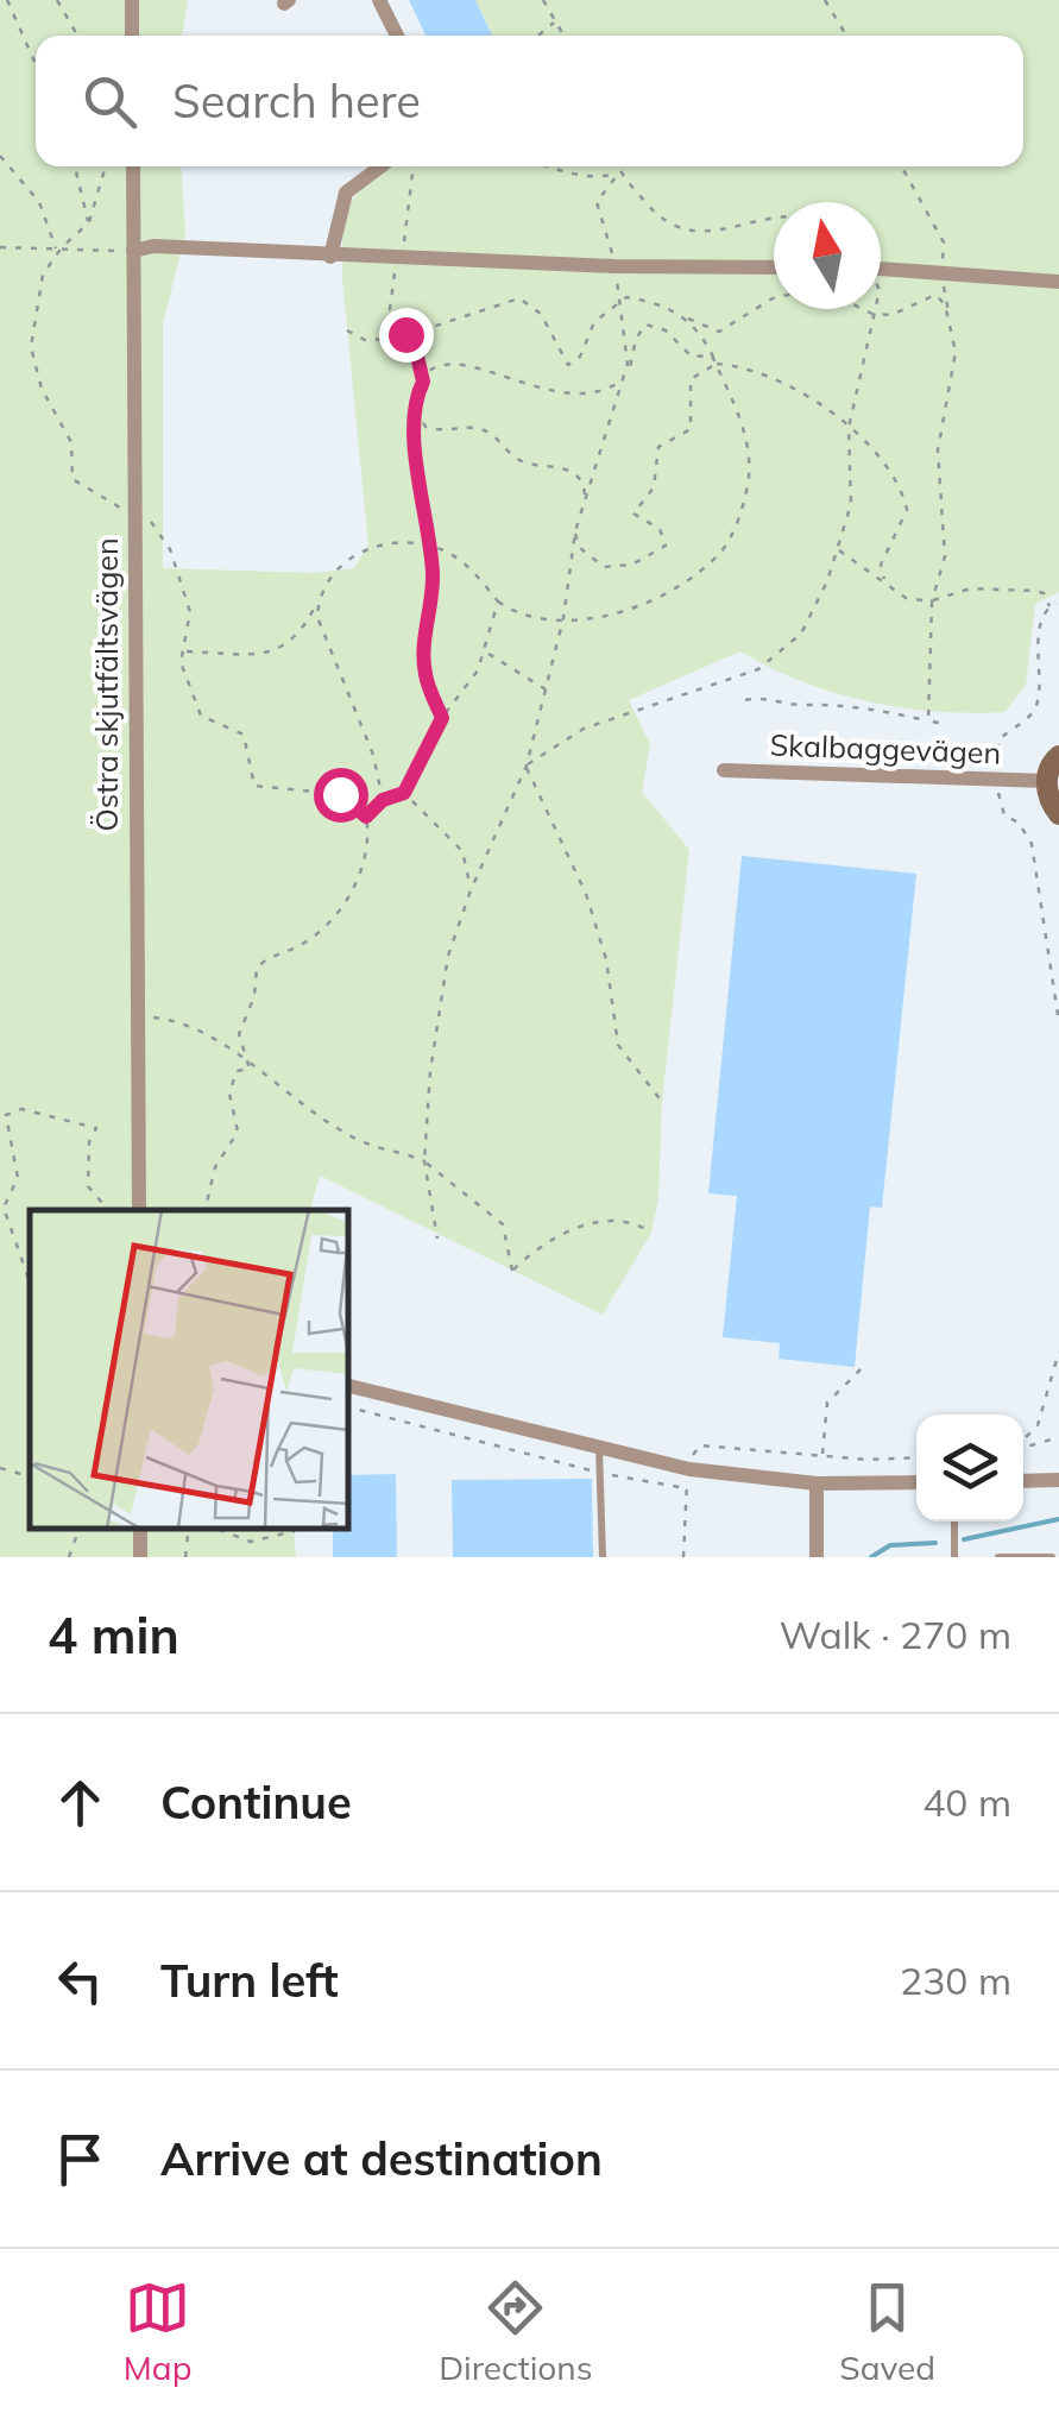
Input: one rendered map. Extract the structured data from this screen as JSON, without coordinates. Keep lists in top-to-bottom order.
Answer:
{
  "streets": {
    "street": ["Östra skjutfältsvägen", "Skalbaggevägen"]
  },
  "north": "top",
  "page": {
    "search": "Search here",
    "heading": ["4 min", "Walk · 270 m"],
    "list": [
      ["Continue", "40 m"],
      ["Turn left", "230 m"],
      "Arrive at destination"
    ],
    "nav": ["Map", "Directions", "Saved"]
  }
}
